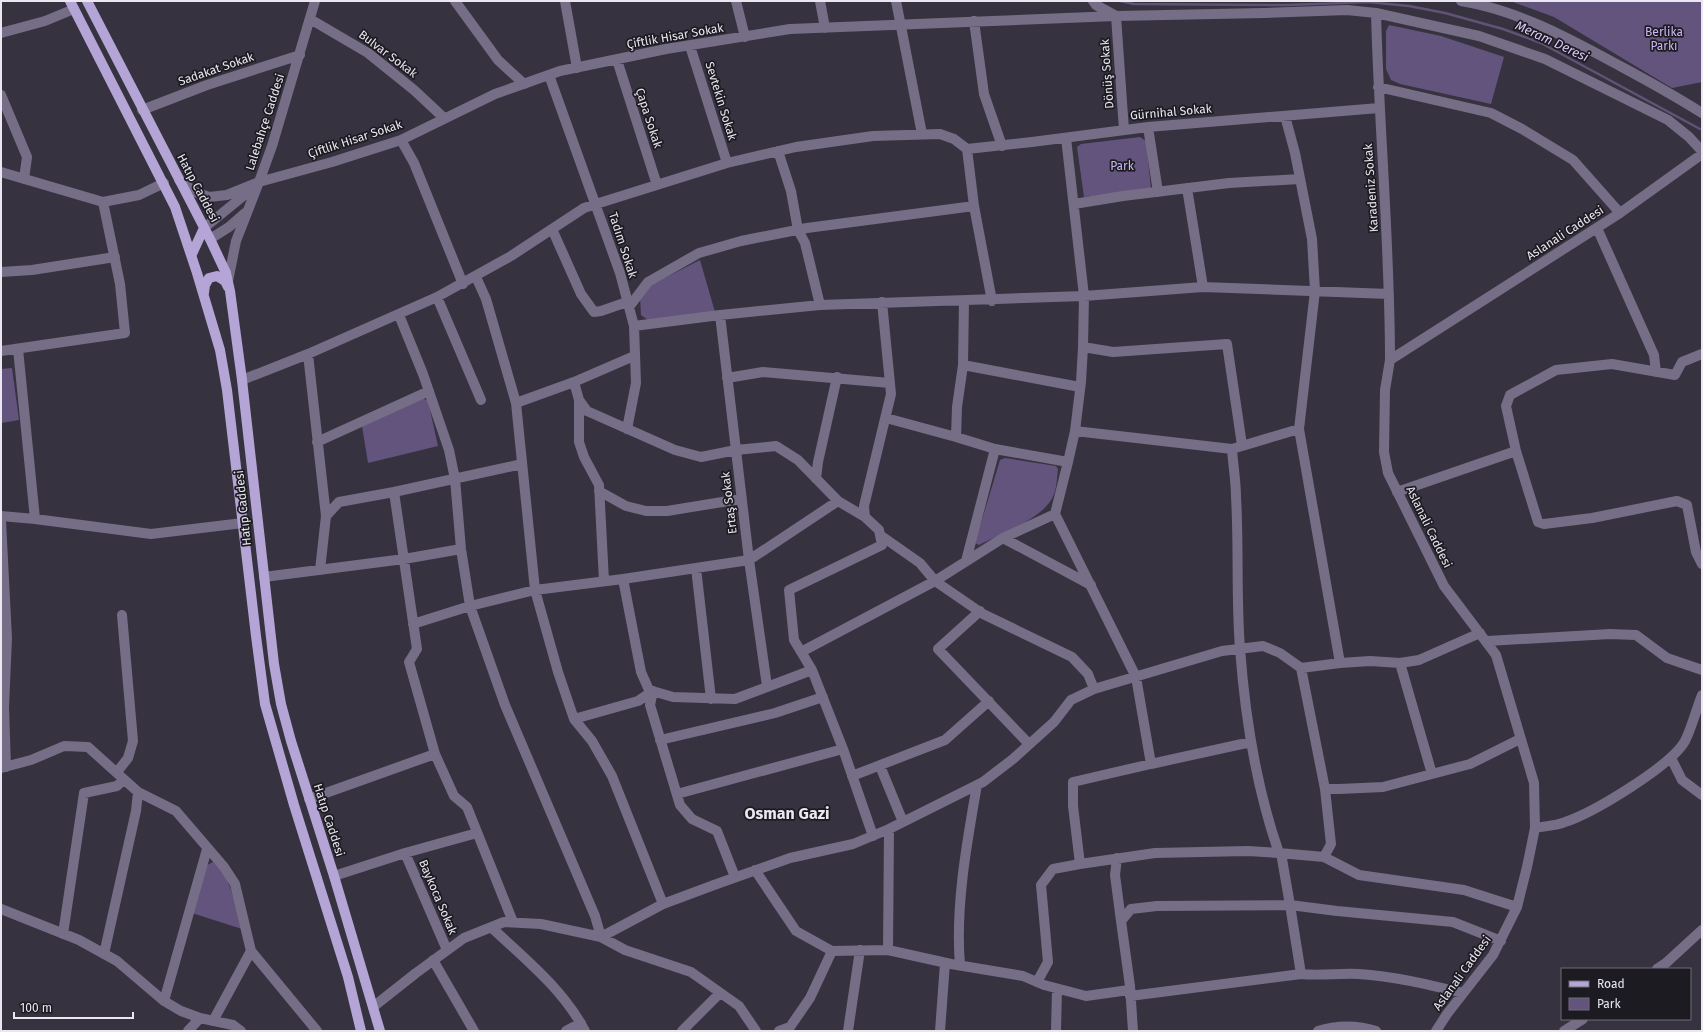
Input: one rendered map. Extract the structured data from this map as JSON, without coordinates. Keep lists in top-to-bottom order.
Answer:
{
  "streets": {
    "main road": ["Hatıp Caddesi"],
    "street": [
      "Çiftlik Hisar Sokak",
      "Bulvar Sokak",
      "Sadakat Sokak",
      "Dönüş Sokak",
      "Sevtekin Sokak",
      "Gürnihal Sokak",
      "Çapa Sokak",
      "Lalebahçe Caddesi",
      "Karadeniz Sokak",
      "Aslanali Caddesi",
      "Tadım Sokak",
      "Ertaş Sokak",
      "Baykoca Sokak"
    ]
  },
  "crossings": [
    ["Çiftlik Hisar Sokak", "Bulvar Sokak"],
    ["Çiftlik Hisar Sokak", "Dönüş Sokak"],
    ["Çiftlik Hisar Sokak", "Sevtekin Sokak"],
    ["Çiftlik Hisar Sokak", "Çapa Sokak"],
    ["Çiftlik Hisar Sokak", "Lalebahçe Caddesi"],
    ["Çiftlik Hisar Sokak", "Hatıp Caddesi"],
    ["Çiftlik Hisar Sokak", "Karadeniz Sokak"],
    ["Çiftlik Hisar Sokak", "Aslanali Caddesi"],
    ["Çiftlik Hisar Sokak", "Tadım Sokak"],
    ["Bulvar Sokak", "Lalebahçe Caddesi"],
    ["Sadakat Sokak", "Lalebahçe Caddesi"],
    ["Sadakat Sokak", "Hatıp Caddesi"],
    ["Dönüş Sokak", "Gürnihal Sokak"],
    ["Gürnihal Sokak", "Karadeniz Sokak"],
    ["Lalebahçe Caddesi", "Hatıp Caddesi"],
    ["Karadeniz Sokak", "Aslanali Caddesi"]
  ],
  "districts": ["Osman Gazi"],
  "water": ["Meram Deresi"],
  "parks": ["Berlika Parkı", "Park"],
  "legend": ["Road", "Park"],
  "scale_bar": "100 m"
}
